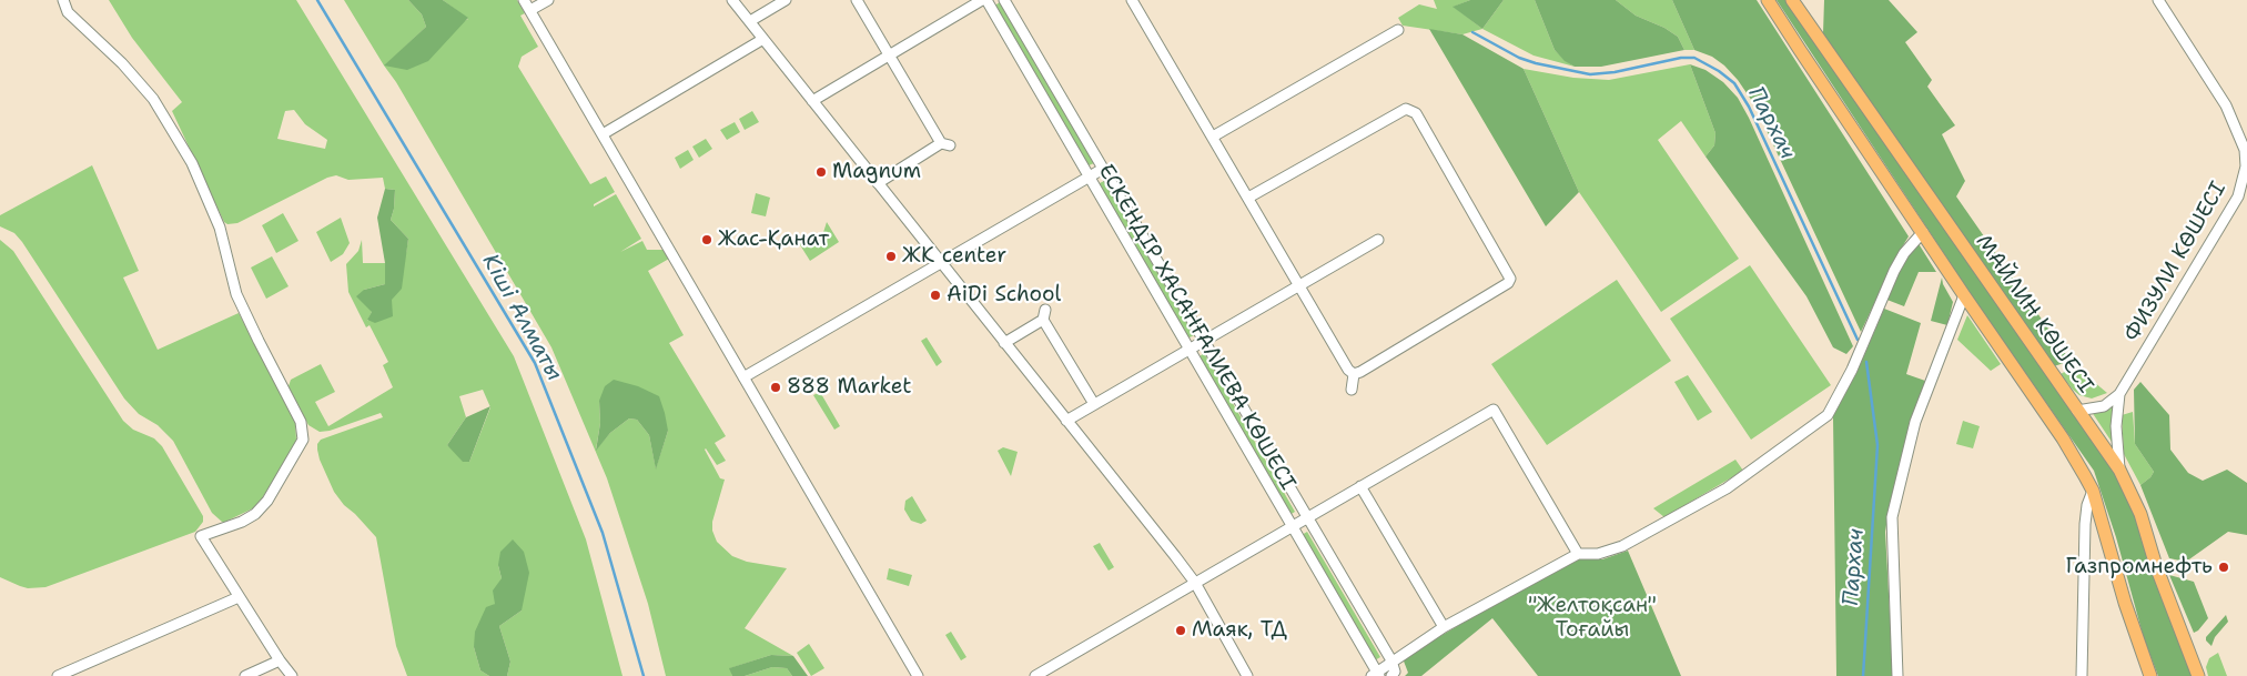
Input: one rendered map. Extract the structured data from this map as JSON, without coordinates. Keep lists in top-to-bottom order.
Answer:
{
  "streets": {
    "main road": ["МАЙЛИН КӨШЕСІ"],
    "street": ["ФИЗУЛИ КӨШЕСІ", "ЕСКЕНДІР ХАСАНҒАЛИЕВА КӨШЕСІ"]
  },
  "water": ["Пархач", "Кіші Алматы"],
  "parks": ["\"Желтоқсан\" Тоғайы"],
  "places": [
    "Magnum",
    "Жас-Қанат",
    "ЖК center",
    "AiDi School",
    "888 Market",
    "Газпромнефть",
    "Маяк, ТД"
  ]
}
